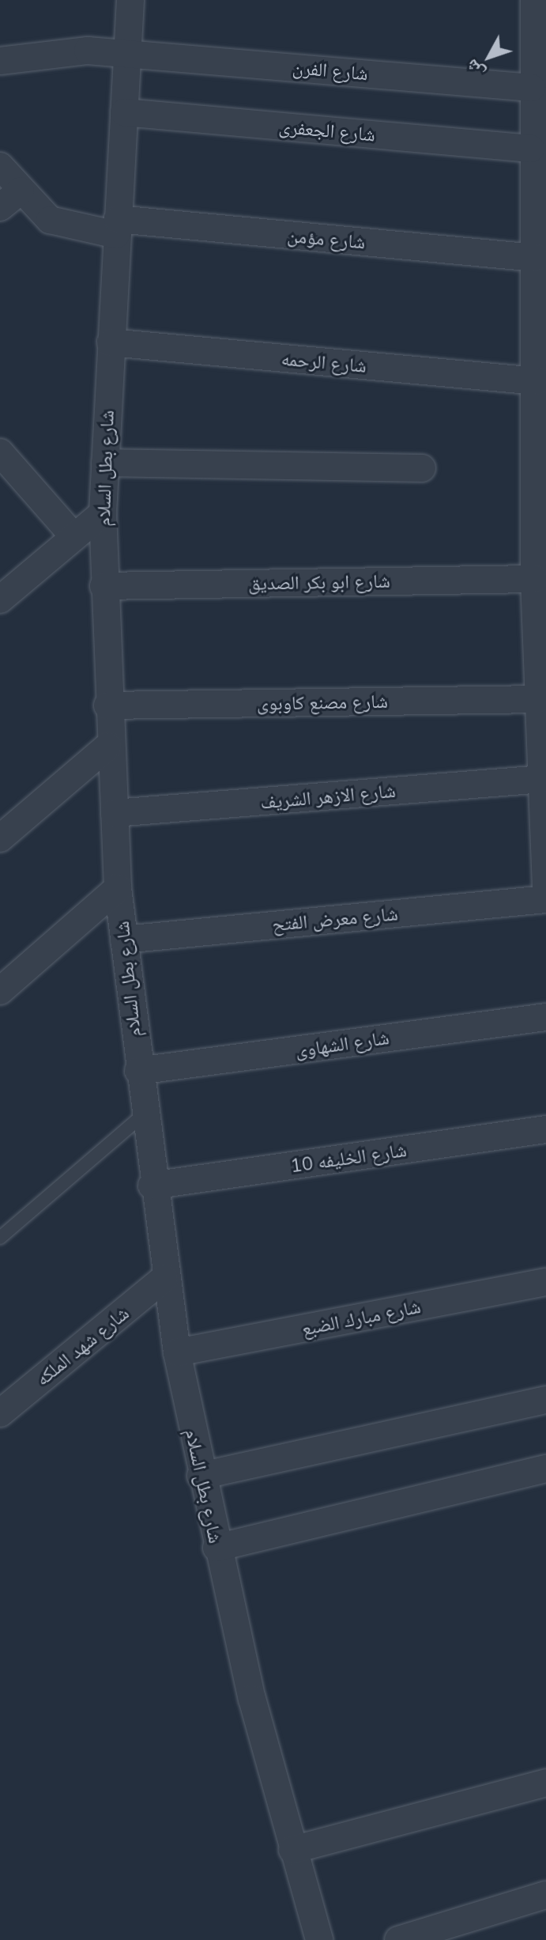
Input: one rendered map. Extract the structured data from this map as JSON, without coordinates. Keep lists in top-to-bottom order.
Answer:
{
  "streets": {
    "street": [
      "شارع الفرن",
      "شارع الجعفرى",
      "شارع مؤمن",
      "شارع الرحمه",
      "شارع بطل السلام",
      "شارع ابو بكر الصديق",
      "شارع مصنع كاوبوى",
      "شارع الازهر الشريف",
      "شارع معرض الفتح",
      "شارع الشهاوى",
      "شارع الخليفه 10",
      "شارع مبارك الضبع",
      "شارع شهد الملكه"
    ]
  },
  "crossings": [
    ["شارع الفرن", "شارع بطل السلام"],
    ["شارع الجعفرى", "شارع بطل السلام"],
    ["شارع مؤمن", "شارع بطل السلام"],
    ["شارع الرحمه", "شارع بطل السلام"],
    ["شارع بطل السلام", "شارع ابو بكر الصديق"],
    ["شارع بطل السلام", "شارع مصنع كاوبوى"],
    ["شارع بطل السلام", "شارع الازهر الشريف"],
    ["شارع بطل السلام", "شارع معرض الفتح"],
    ["شارع بطل السلام", "شارع الشهاوى"],
    ["شارع بطل السلام", "شارع الخليفه 10"],
    ["شارع بطل السلام", "شارع مبارك الضبع"],
    ["شارع بطل السلام", "شارع شهد الملكه"]
  ],
  "north": "bottom left"
}
